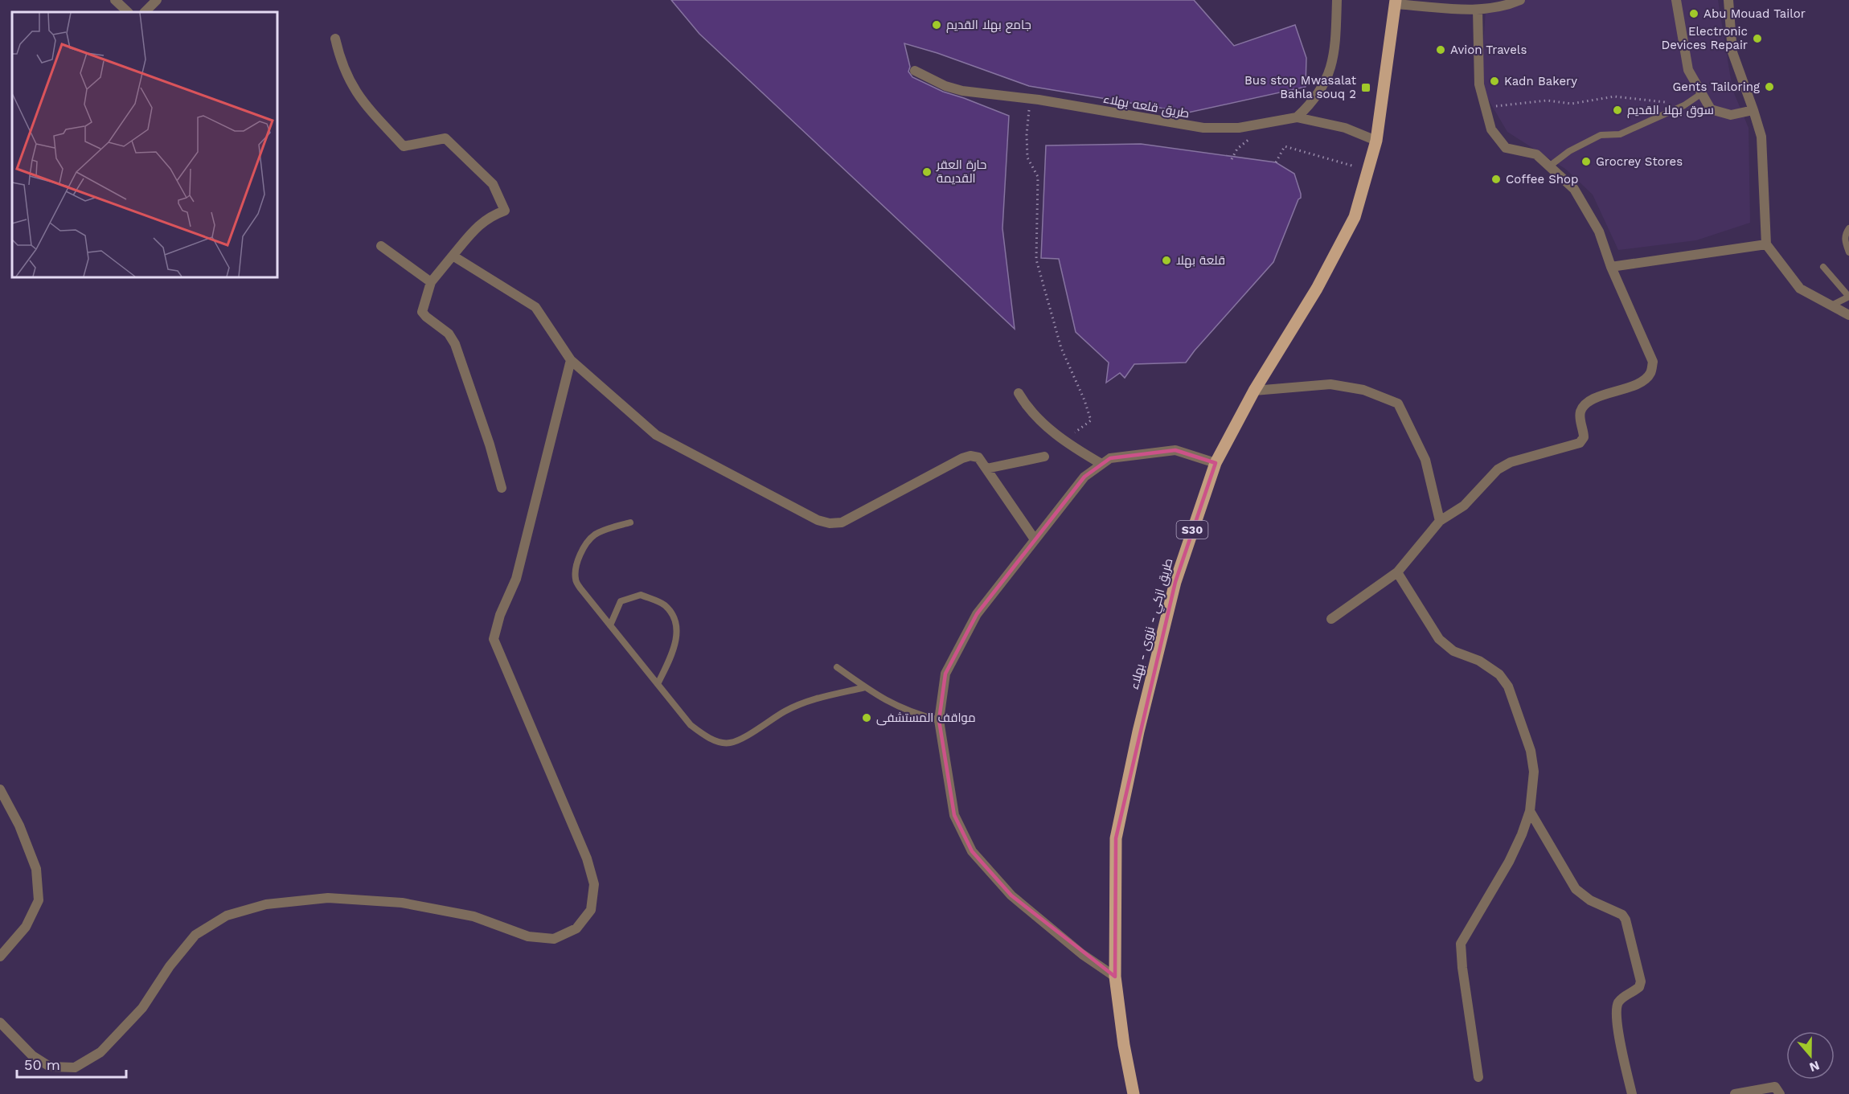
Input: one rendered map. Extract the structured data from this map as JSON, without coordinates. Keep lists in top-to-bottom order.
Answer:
{
  "streets": {
    "main road": ["S30", "طريق ازكي - نزوى - بهلاء"],
    "street": ["طريق قلعه بهلاء"]
  },
  "crossings": [
    ["طريق قلعه بهلاء", "طريق ازكي - نزوى - بهلاء"]
  ],
  "places": {
    "other": [
      "Abu Mouad Tailor",
      "جامع بهلا القديم",
      "Electronic Devices Repair",
      "Avion Travels",
      "Kadn Bakery",
      "Gents Tailoring",
      "سوق بهلا القديم",
      "Grocrey Stores",
      "حارة العقر القديمة",
      "Coffee Shop",
      "قلعة بهلا",
      "مواقف المستشفى"
    ],
    "transit": ["Bus stop Mwasalat Bahla souq 2"]
  },
  "scale_bar": "50 m",
  "north": "bottom"
}
